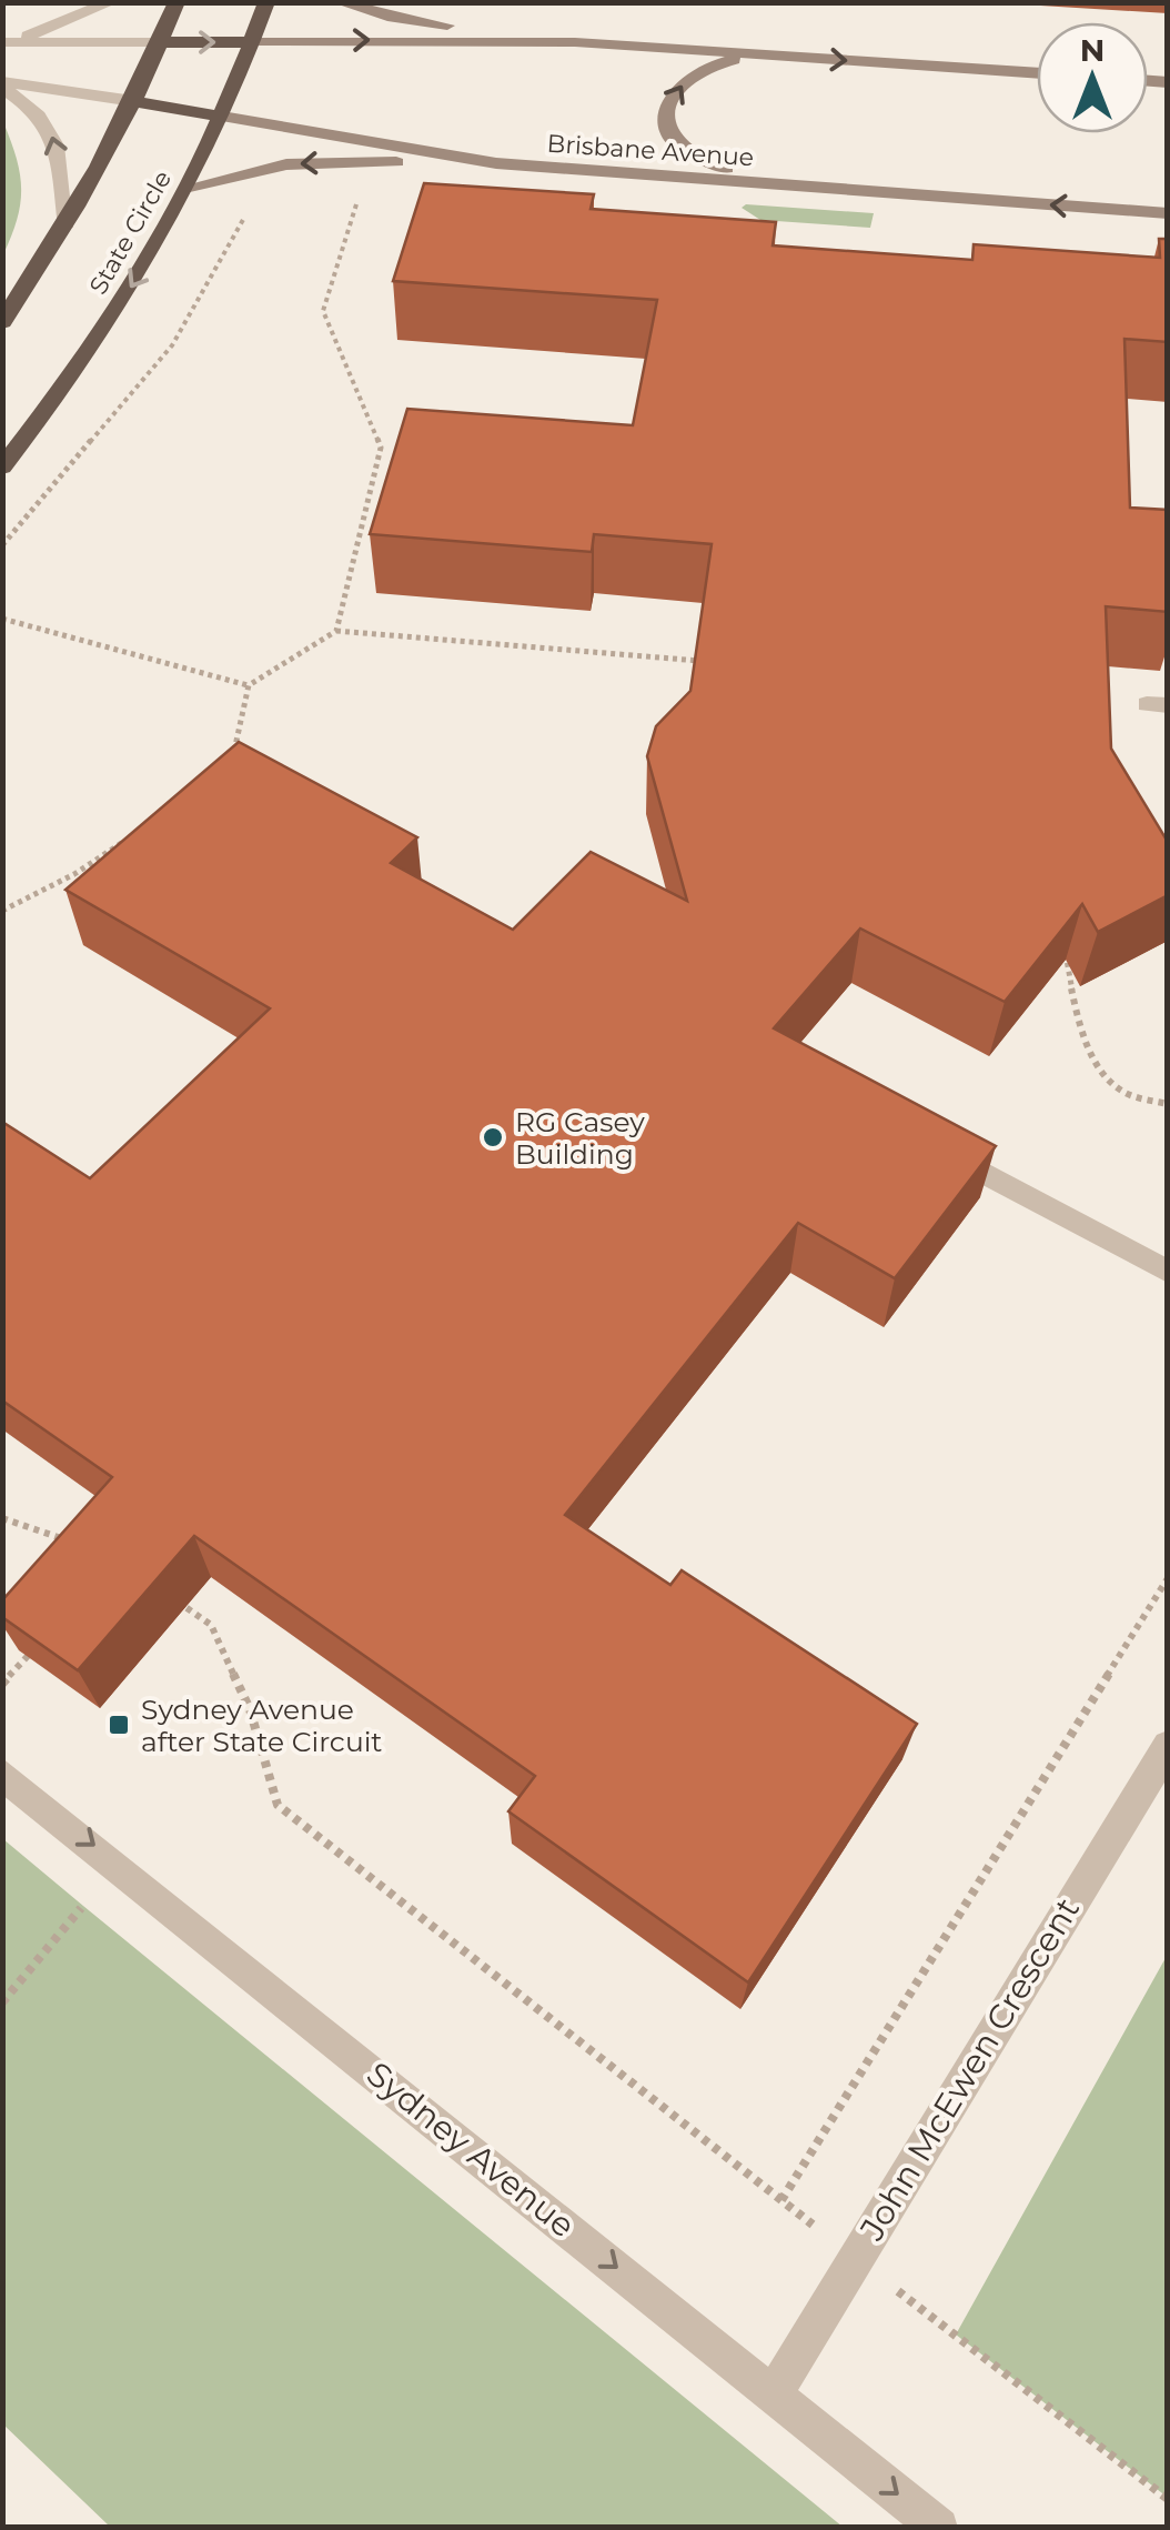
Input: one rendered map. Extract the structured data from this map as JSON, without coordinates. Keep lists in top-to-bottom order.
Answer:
{
  "streets": {
    "highway": ["Brisbane Avenue", "State Circle"],
    "street": ["John McEwen Crescent", "Sydney Avenue"]
  },
  "crossings": [
    ["Brisbane Avenue", "State Circle"],
    ["John McEwen Crescent", "Sydney Avenue"]
  ],
  "one_way": ["Brisbane Avenue", "Sydney Avenue"],
  "places": {
    "other": ["RG Casey Building"],
    "transit": ["Sydney Avenue after State Circuit"]
  },
  "north": "top"
}
